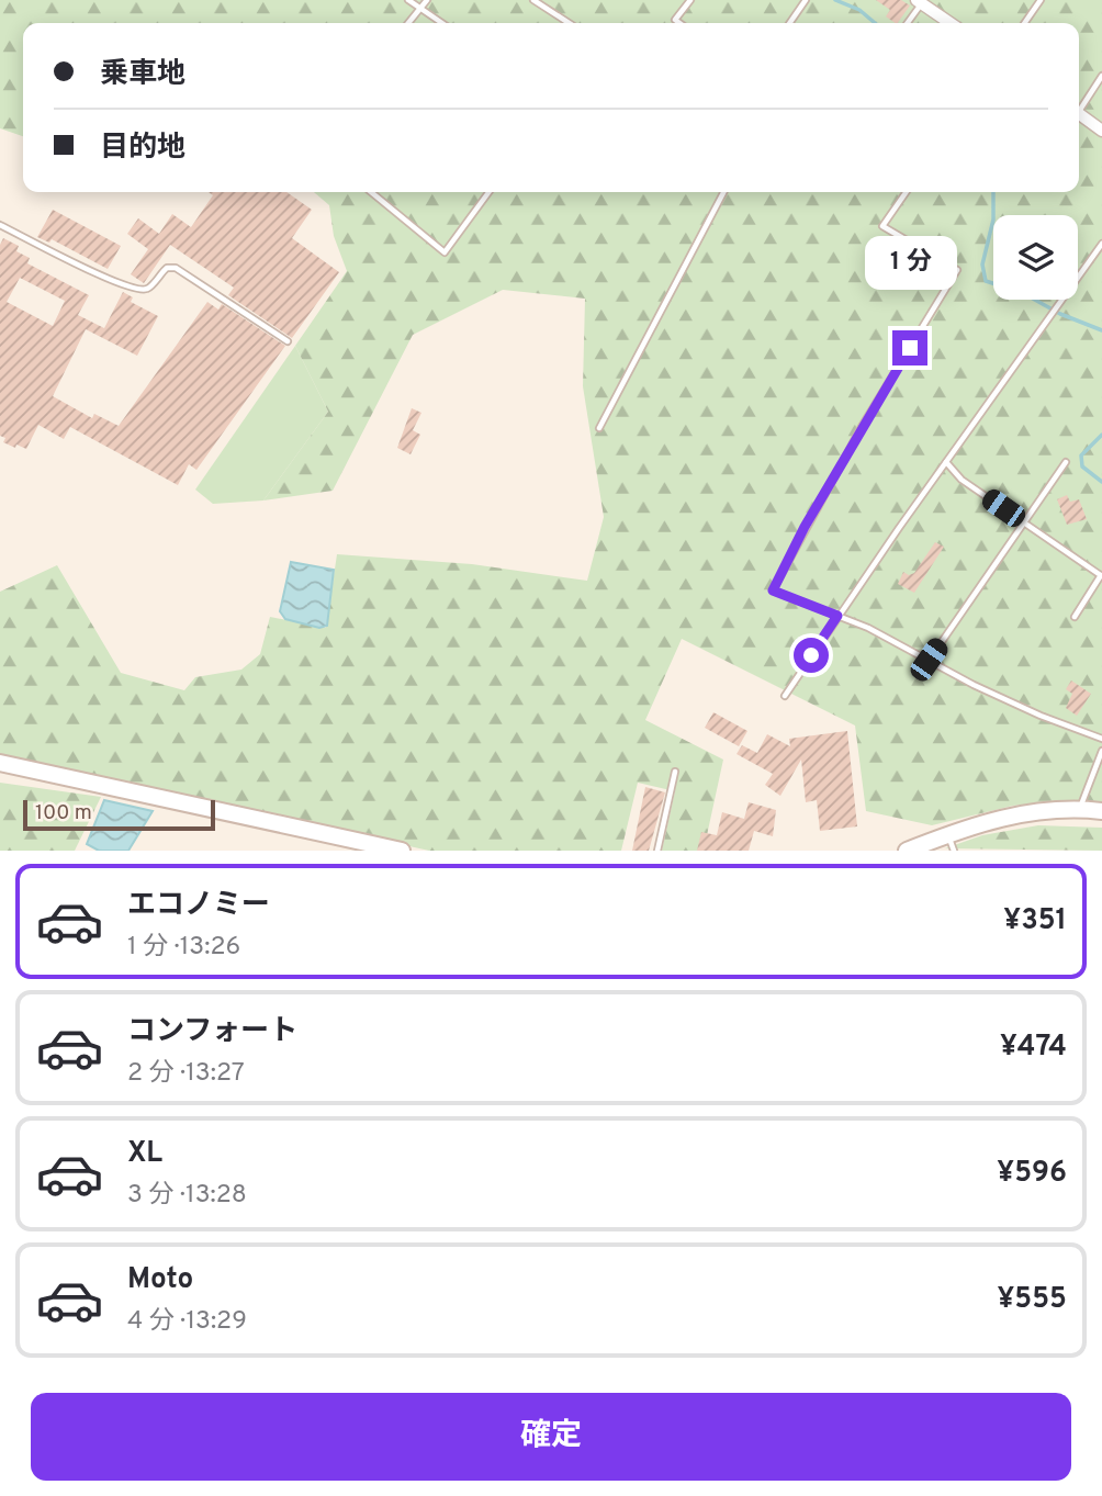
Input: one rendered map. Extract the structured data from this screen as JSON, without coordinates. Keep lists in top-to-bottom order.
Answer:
{
  "scale_bar": "100 m",
  "page": {
    "banner": ["乗車地", "目的地"],
    "bubble": "1 分",
    "scale": "100 m",
    "list": [
      {
        "name": "エコノミー",
        "note": "1 分 · 13:26",
        "value": "¥351"
      },
      {
        "name": "コンフォート",
        "note": "2 分 · 13:27",
        "value": "¥474"
      },
      {
        "name": "XL",
        "note": "3 分 · 13:28",
        "value": "¥596"
      },
      {
        "name": "Moto",
        "note": "4 分 · 13:29",
        "value": "¥555"
      }
    ],
    "buttons": "確定"
  }
}
